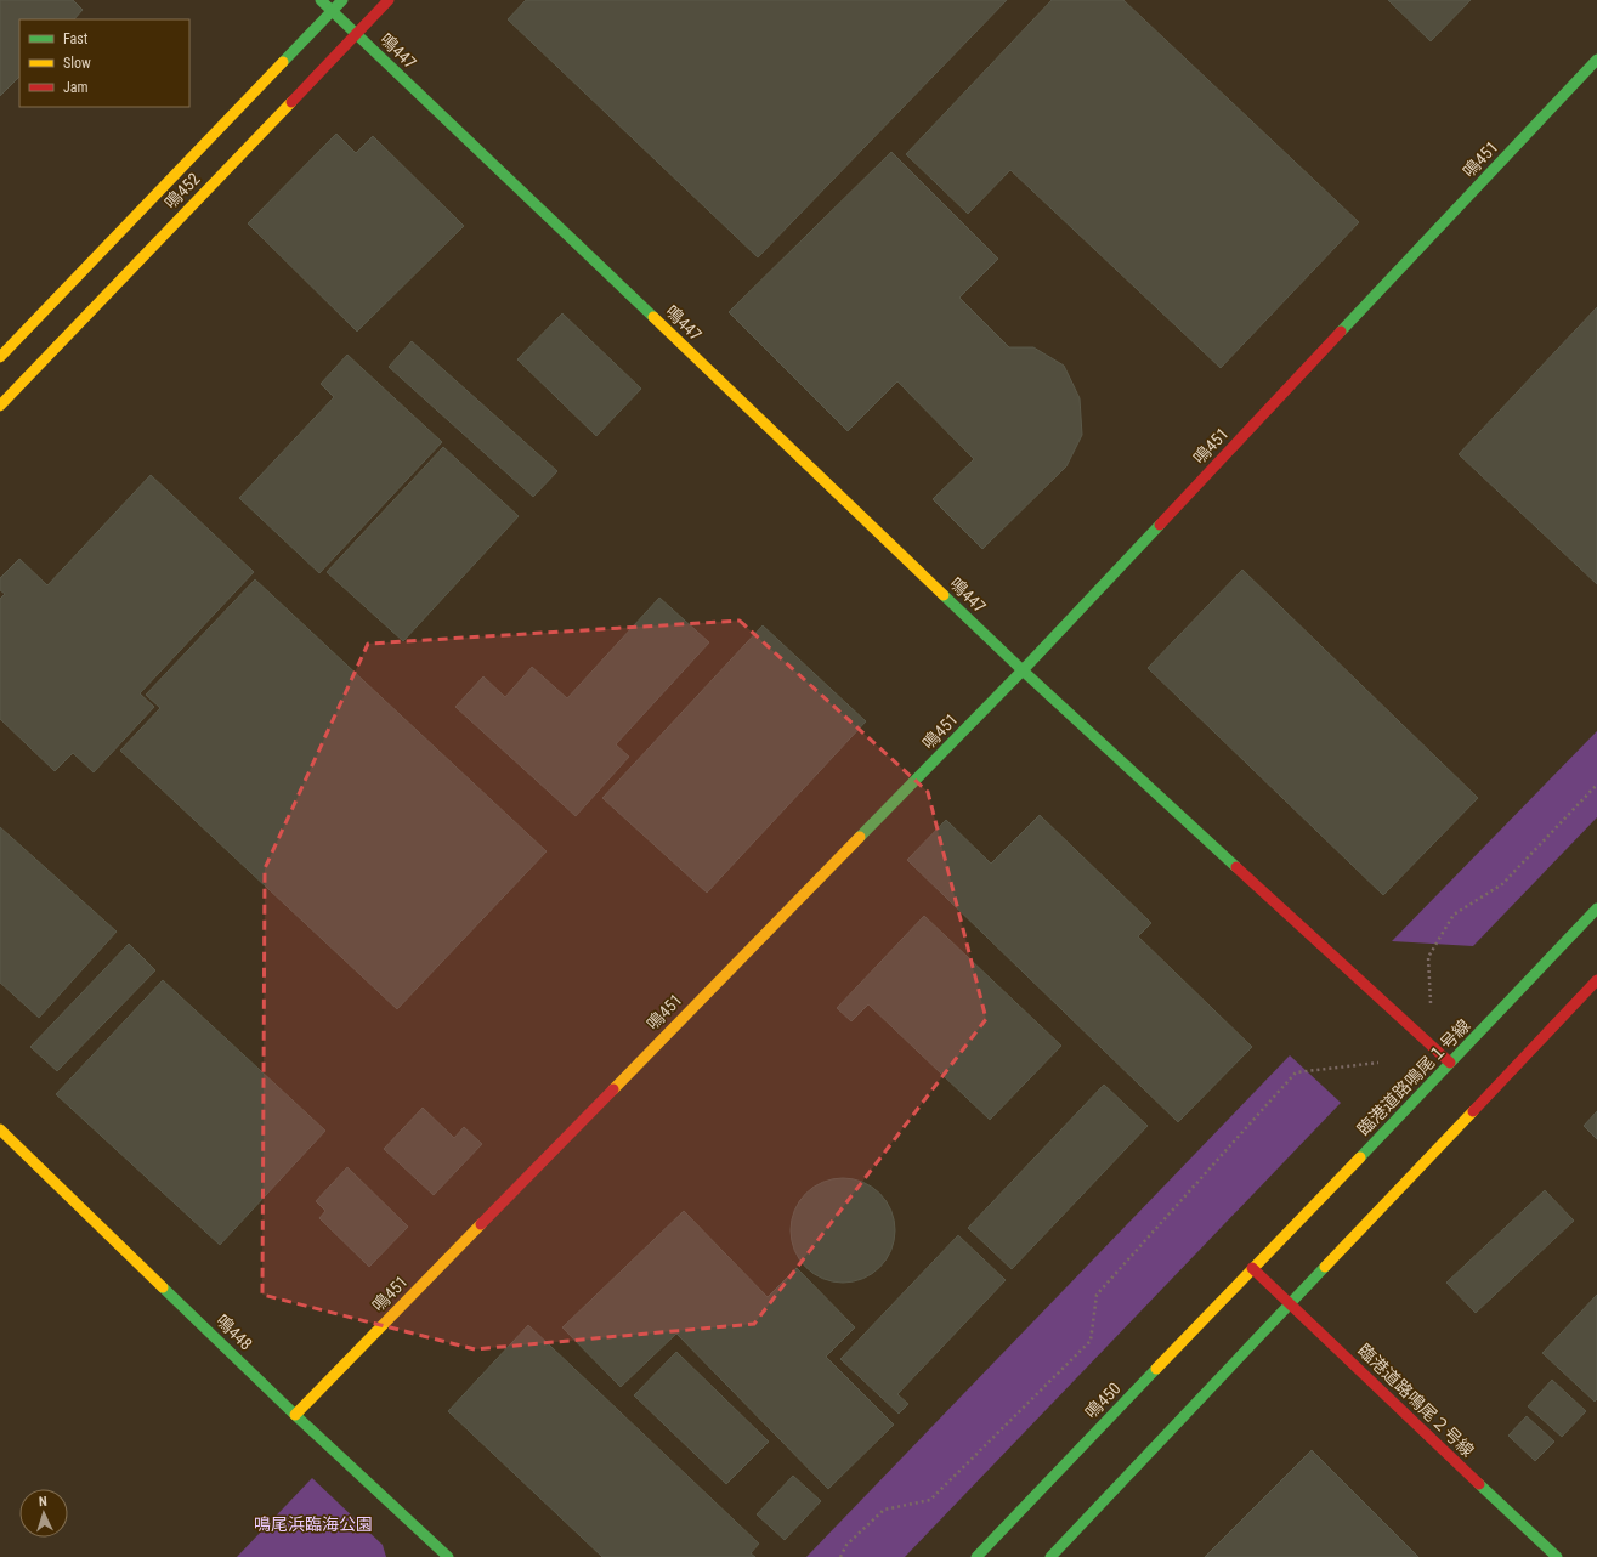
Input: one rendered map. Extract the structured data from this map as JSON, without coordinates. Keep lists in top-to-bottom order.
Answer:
{
  "streets": {
    "street": [
      "鳴447",
      "鳴451",
      "鳴452",
      "臨港道路鳴尾１号線",
      "鳴448",
      "鳴450",
      "臨港道路鳴尾２号線"
    ]
  },
  "crossings": [
    ["鳴447", "鳴451"],
    ["鳴447", "鳴452"],
    ["鳴447", "臨港道路鳴尾１号線"],
    ["鳴451", "鳴448"],
    ["臨港道路鳴尾１号線", "鳴450"],
    ["臨港道路鳴尾１号線", "臨港道路鳴尾２号線"],
    ["鳴450", "臨港道路鳴尾２号線"]
  ],
  "parks": ["鳴尾浜臨海公園"],
  "legend": ["Fast", "Slow", "Jam"],
  "north": "top"
}
